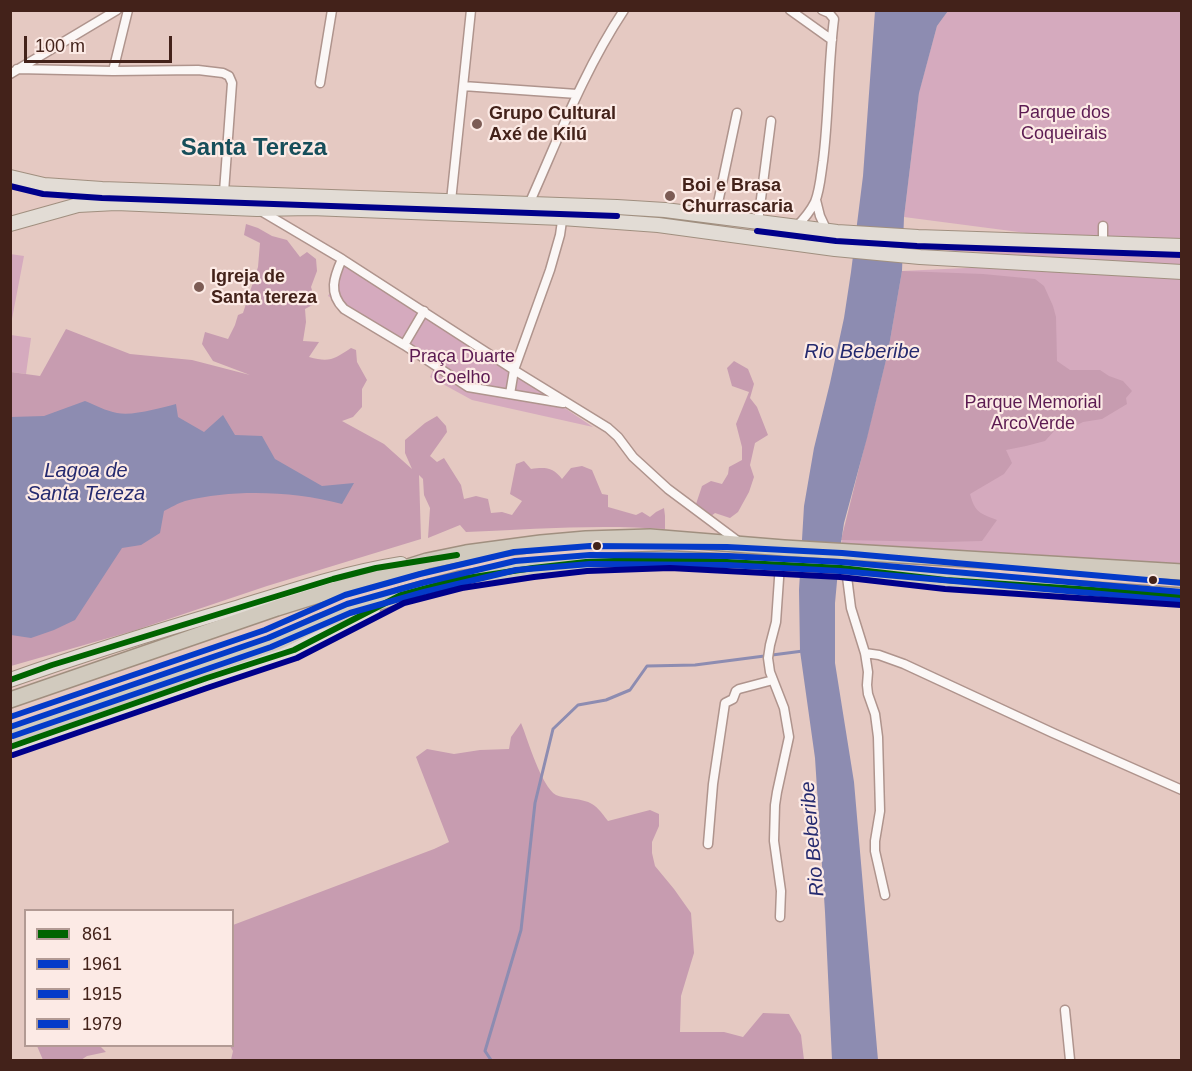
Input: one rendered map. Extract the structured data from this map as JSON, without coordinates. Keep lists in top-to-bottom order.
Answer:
{
  "districts": ["Santa Tereza"],
  "water": ["Rio Beberibe", "Lagoa de Santa Tereza"],
  "parks": ["Parque dos Coqueirais", "Praça Duarte Coelho", "Parque Memorial ArcoVerde"],
  "places": ["Grupo Cultural Axé de Kilú", "Boi e Brasa Churrascaria", "Igreja de Santa tereza"],
  "lines": [
    "transit line 1979",
    "transit line 861",
    "transit line 1961",
    "transit line 1915"
  ],
  "legend": [
    "861",
    "1961",
    "1915",
    "1979"
  ],
  "scale_bar": "100 m"
}
